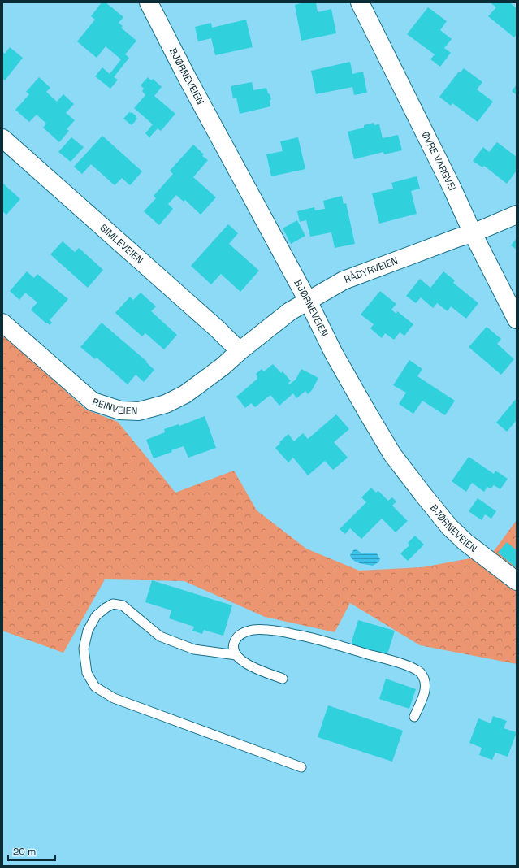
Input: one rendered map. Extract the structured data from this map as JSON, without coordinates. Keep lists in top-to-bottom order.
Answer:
{
  "streets": {
    "street": [
      "BJØRNEVEIEN",
      "ØVRE VARGVEI",
      "SIMLEVEIEN",
      "RÅDYRVEIEN",
      "REINVEIEN"
    ]
  },
  "crossings": [
    ["BJØRNEVEIEN", "RÅDYRVEIEN"],
    ["ØVRE VARGVEI", "RÅDYRVEIEN"],
    ["SIMLEVEIEN", "RÅDYRVEIEN"],
    ["SIMLEVEIEN", "REINVEIEN"],
    ["RÅDYRVEIEN", "REINVEIEN"]
  ],
  "scale_bar": "20 m"
}
